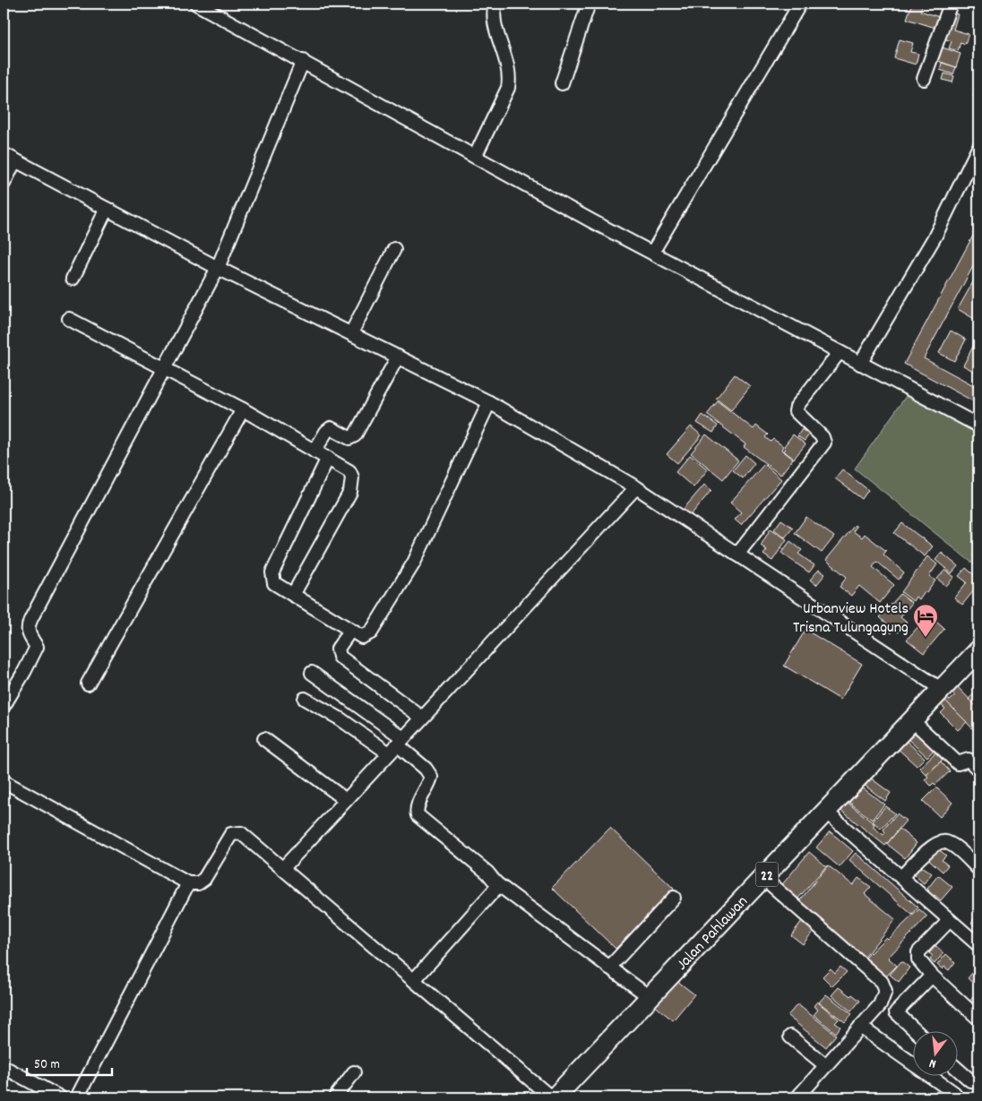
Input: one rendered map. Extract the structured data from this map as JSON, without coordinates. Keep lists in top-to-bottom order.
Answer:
{
  "streets": {
    "highway": ["22", "Jalan Pahlawan"]
  },
  "places": {
    "hotel": ["Urbanview Hotels Trisna Tulungagung"]
  },
  "scale_bar": "50 m",
  "north": "bottom"
}
